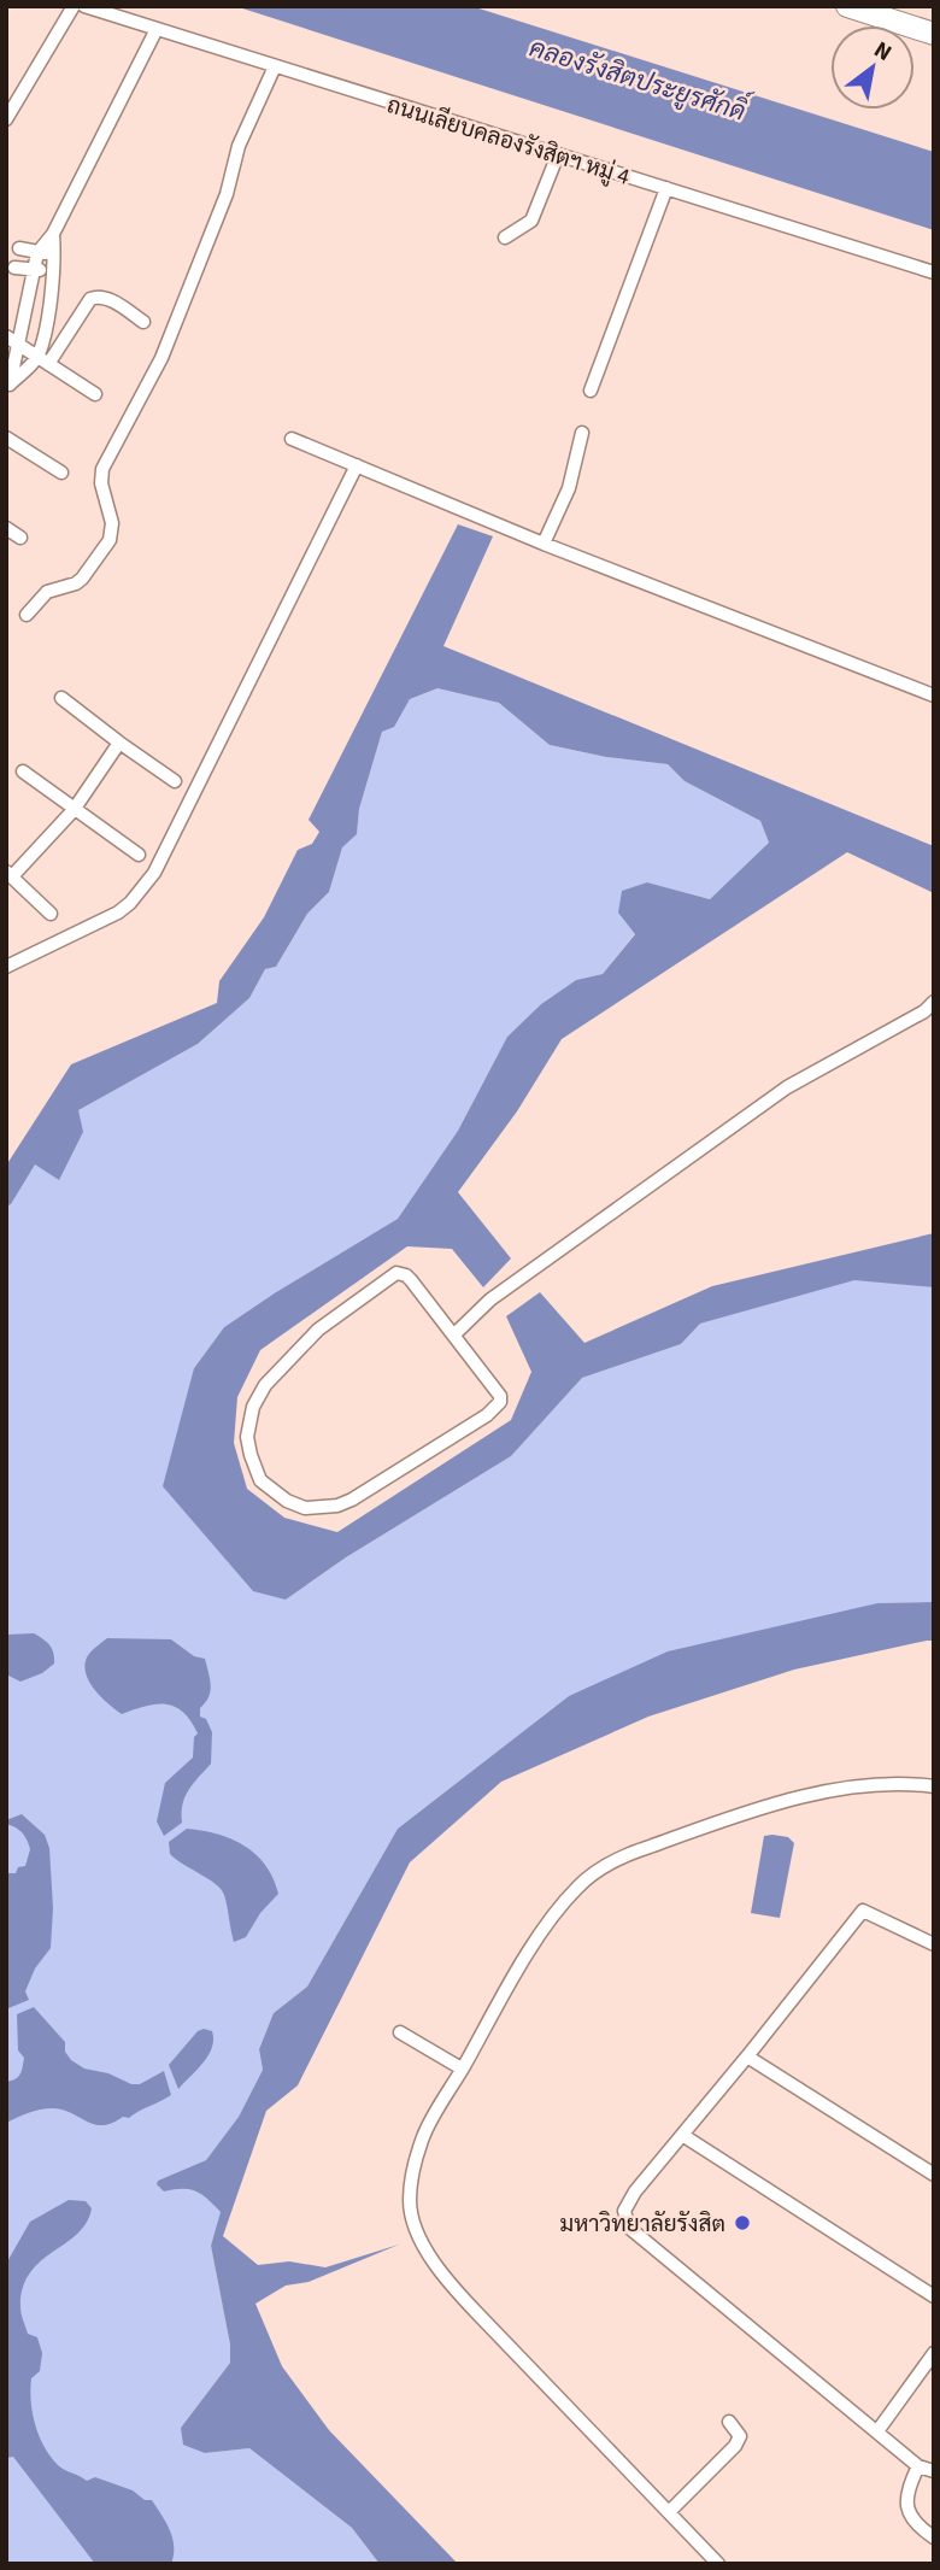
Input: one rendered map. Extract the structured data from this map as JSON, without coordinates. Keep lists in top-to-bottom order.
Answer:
{
  "streets": {
    "street": ["ถนนเลียบคลองรังสิตฯ หมู่ 4"]
  },
  "water": ["คลองรังสิตประยูรศักดิ์"],
  "places": ["มหาวิทยาลัยรังสิต"],
  "north": "top right"
}
